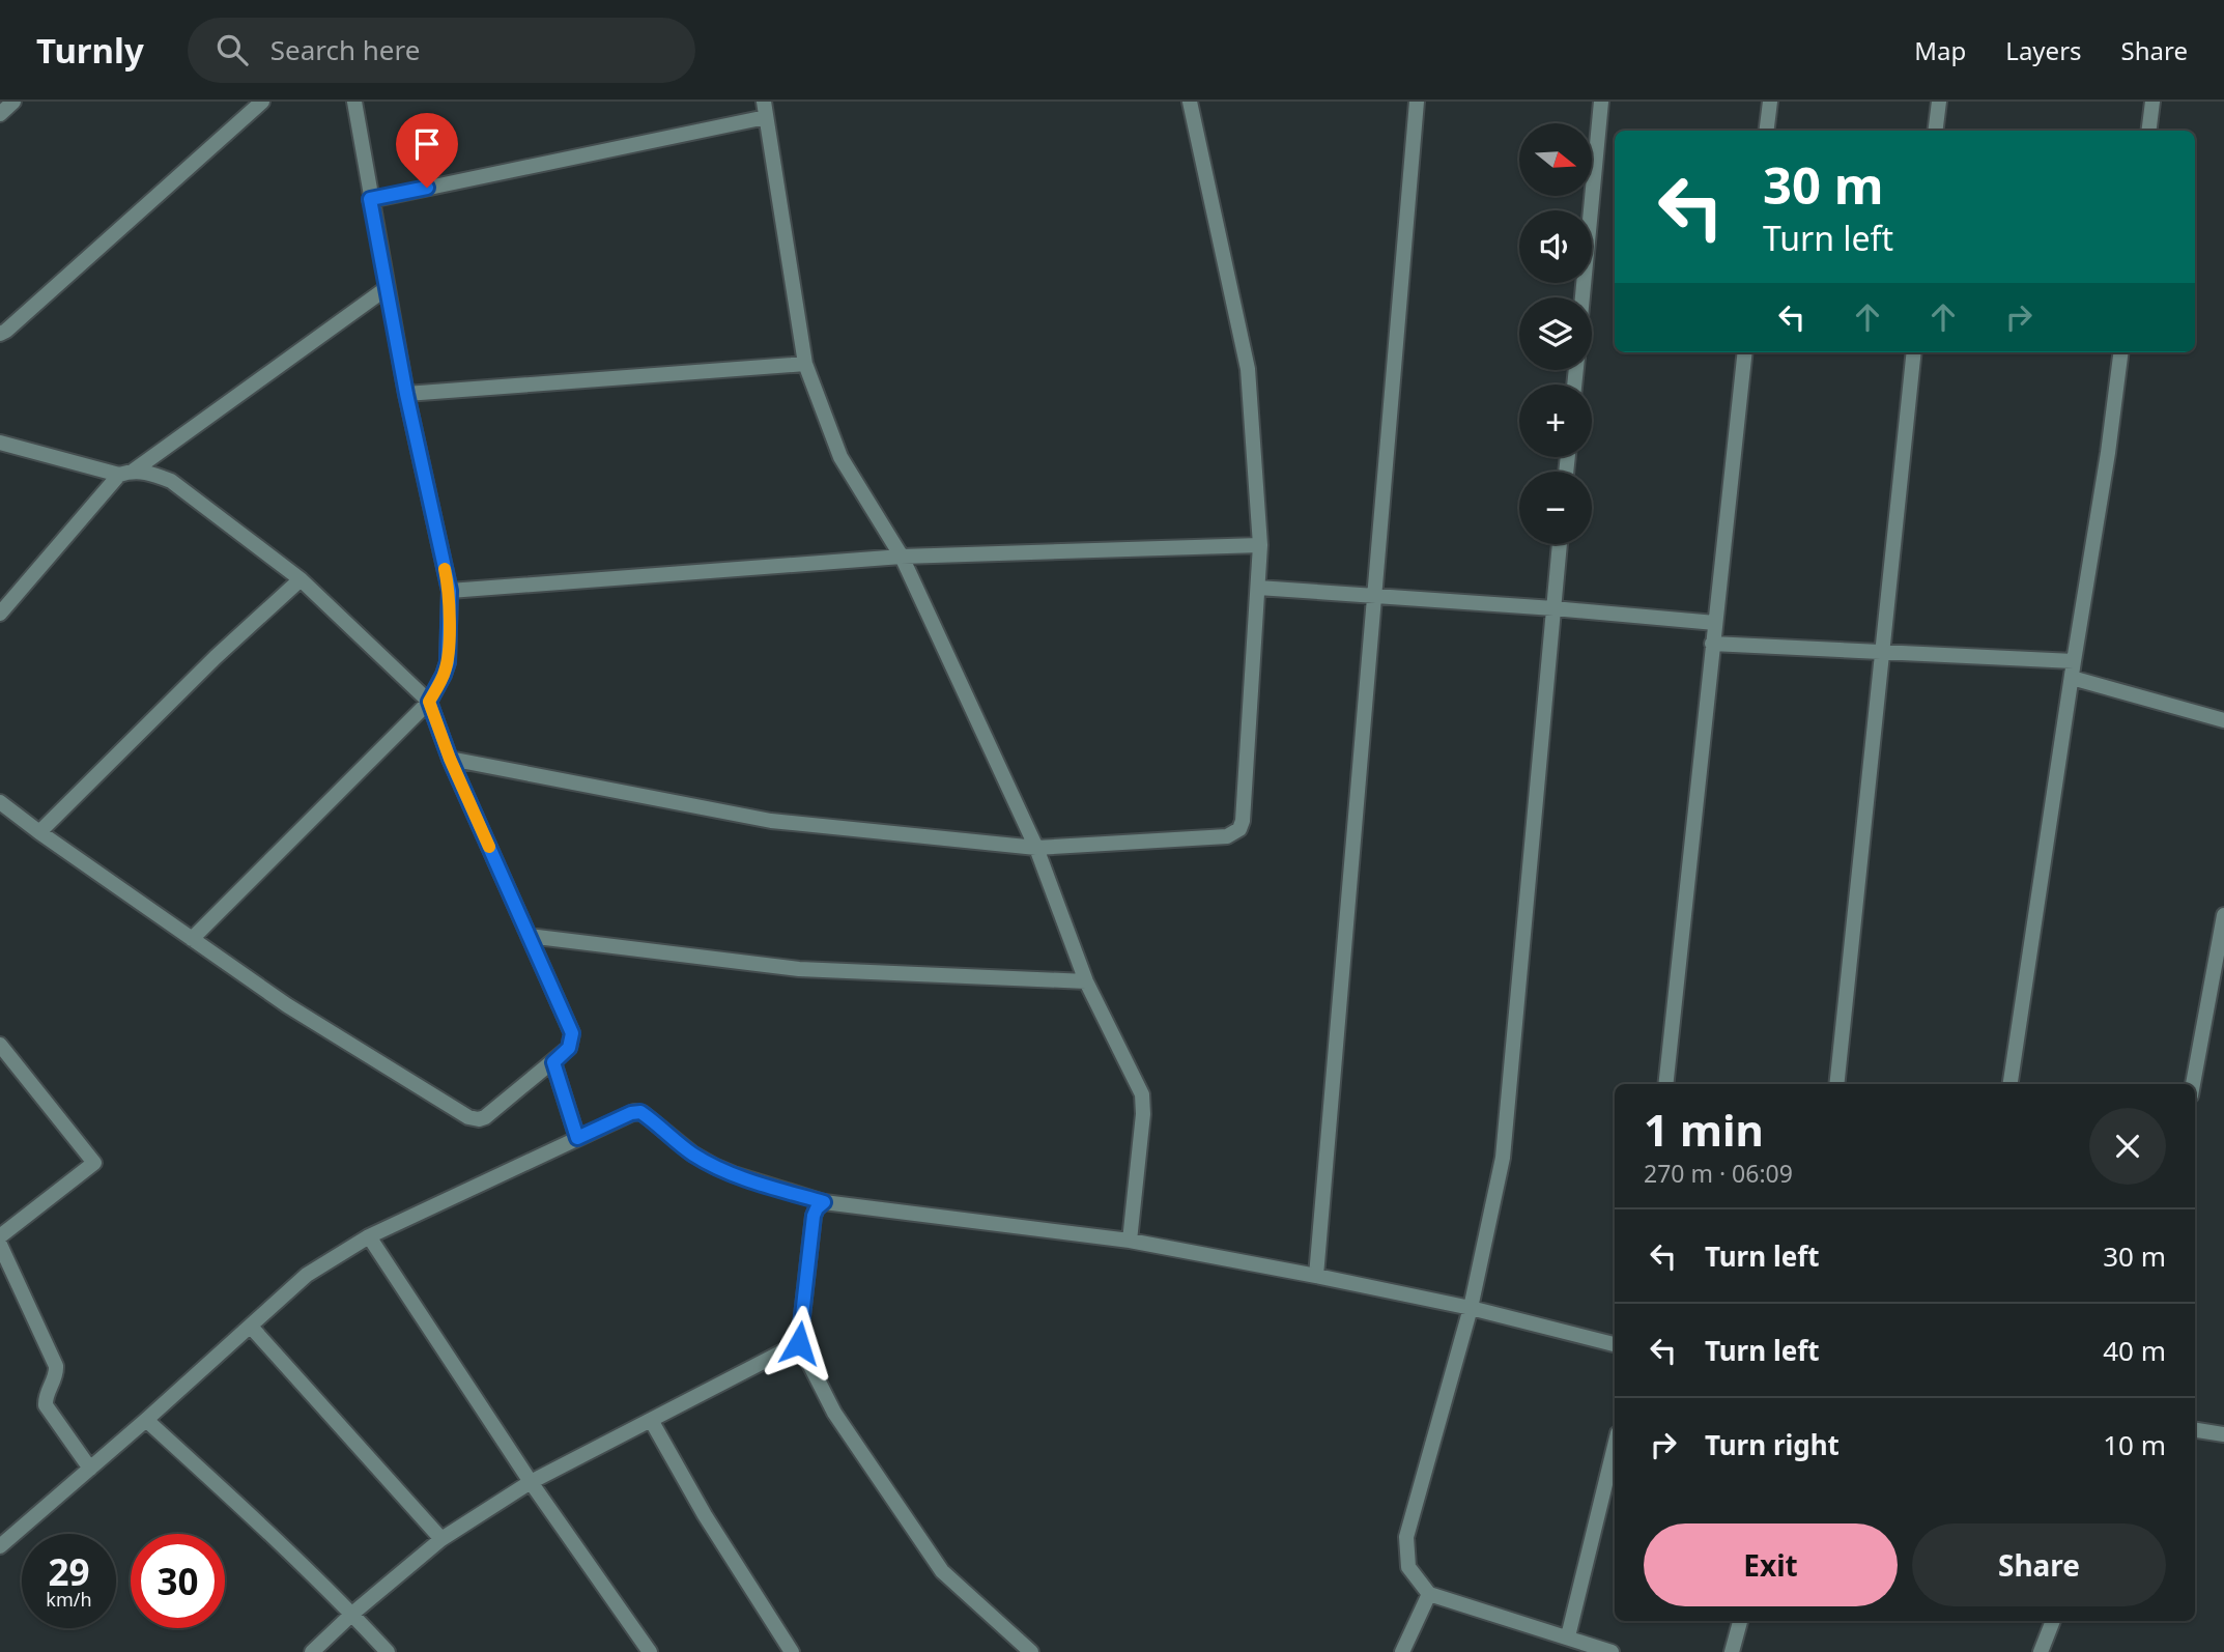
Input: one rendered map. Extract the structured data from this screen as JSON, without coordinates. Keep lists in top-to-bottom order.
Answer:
{
  "north": "right",
  "page": {
    "header": "Turnly",
    "search": "Search here",
    "nav": ["Map", "Layers", "Share"],
    "map_buttons": ["+", "−"],
    "turn": ["30 m", "Turn left"],
    "heading": ["1 min", "270 m · 06:09"],
    "list": [
      {
        "name": "Turn left",
        "value": "30 m"
      },
      {
        "name": "Turn left",
        "value": "40 m"
      },
      {
        "name": "Turn right",
        "value": "10 m"
      }
    ],
    "buttons": ["Exit", "Share"],
    "speed": "29 km/h",
    "limit": "30"
  }
}
